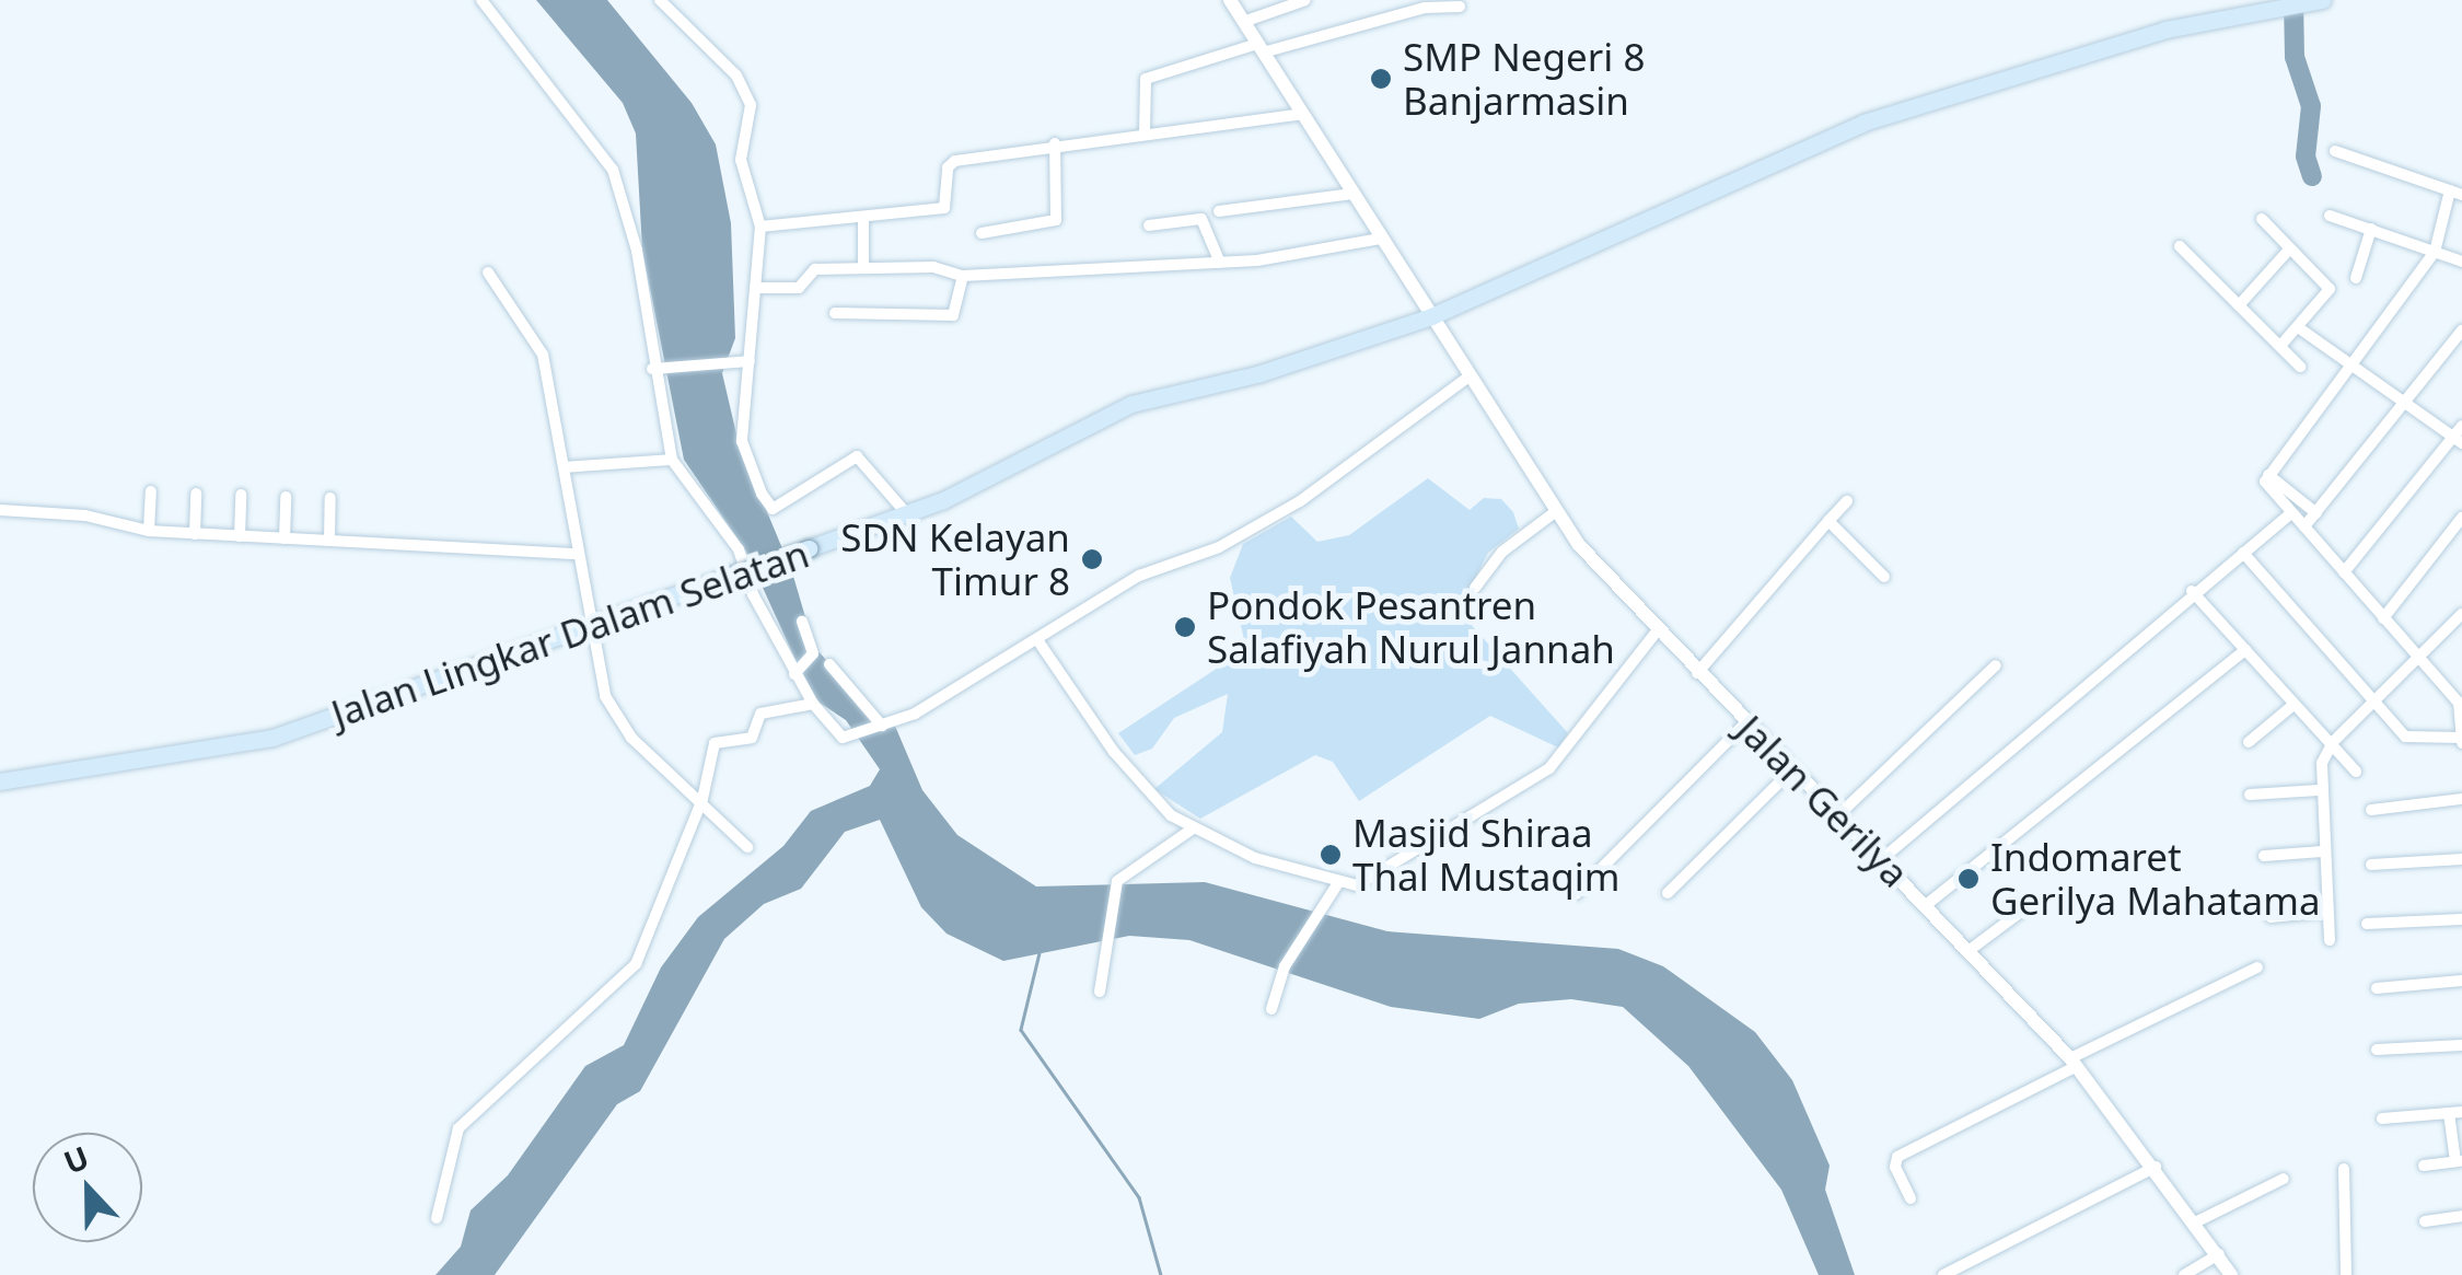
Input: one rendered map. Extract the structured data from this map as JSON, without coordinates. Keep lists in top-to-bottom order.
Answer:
{
  "streets": {
    "main road": ["Jalan Lingkar Dalam Selatan"],
    "street": ["Jalan Gerilya"]
  },
  "crossings": [
    ["Jalan Lingkar Dalam Selatan", "Jalan Gerilya"]
  ],
  "places": [
    "SMP Negeri 8 Banjarmasin",
    "SDN Kelayan Timur 8",
    "Pondok Pesantren Salafiyah Nurul Jannah",
    "Masjid Shiraa Thal Mustaqim",
    "Indomaret Gerilya Mahatama"
  ],
  "north": "top"
}
